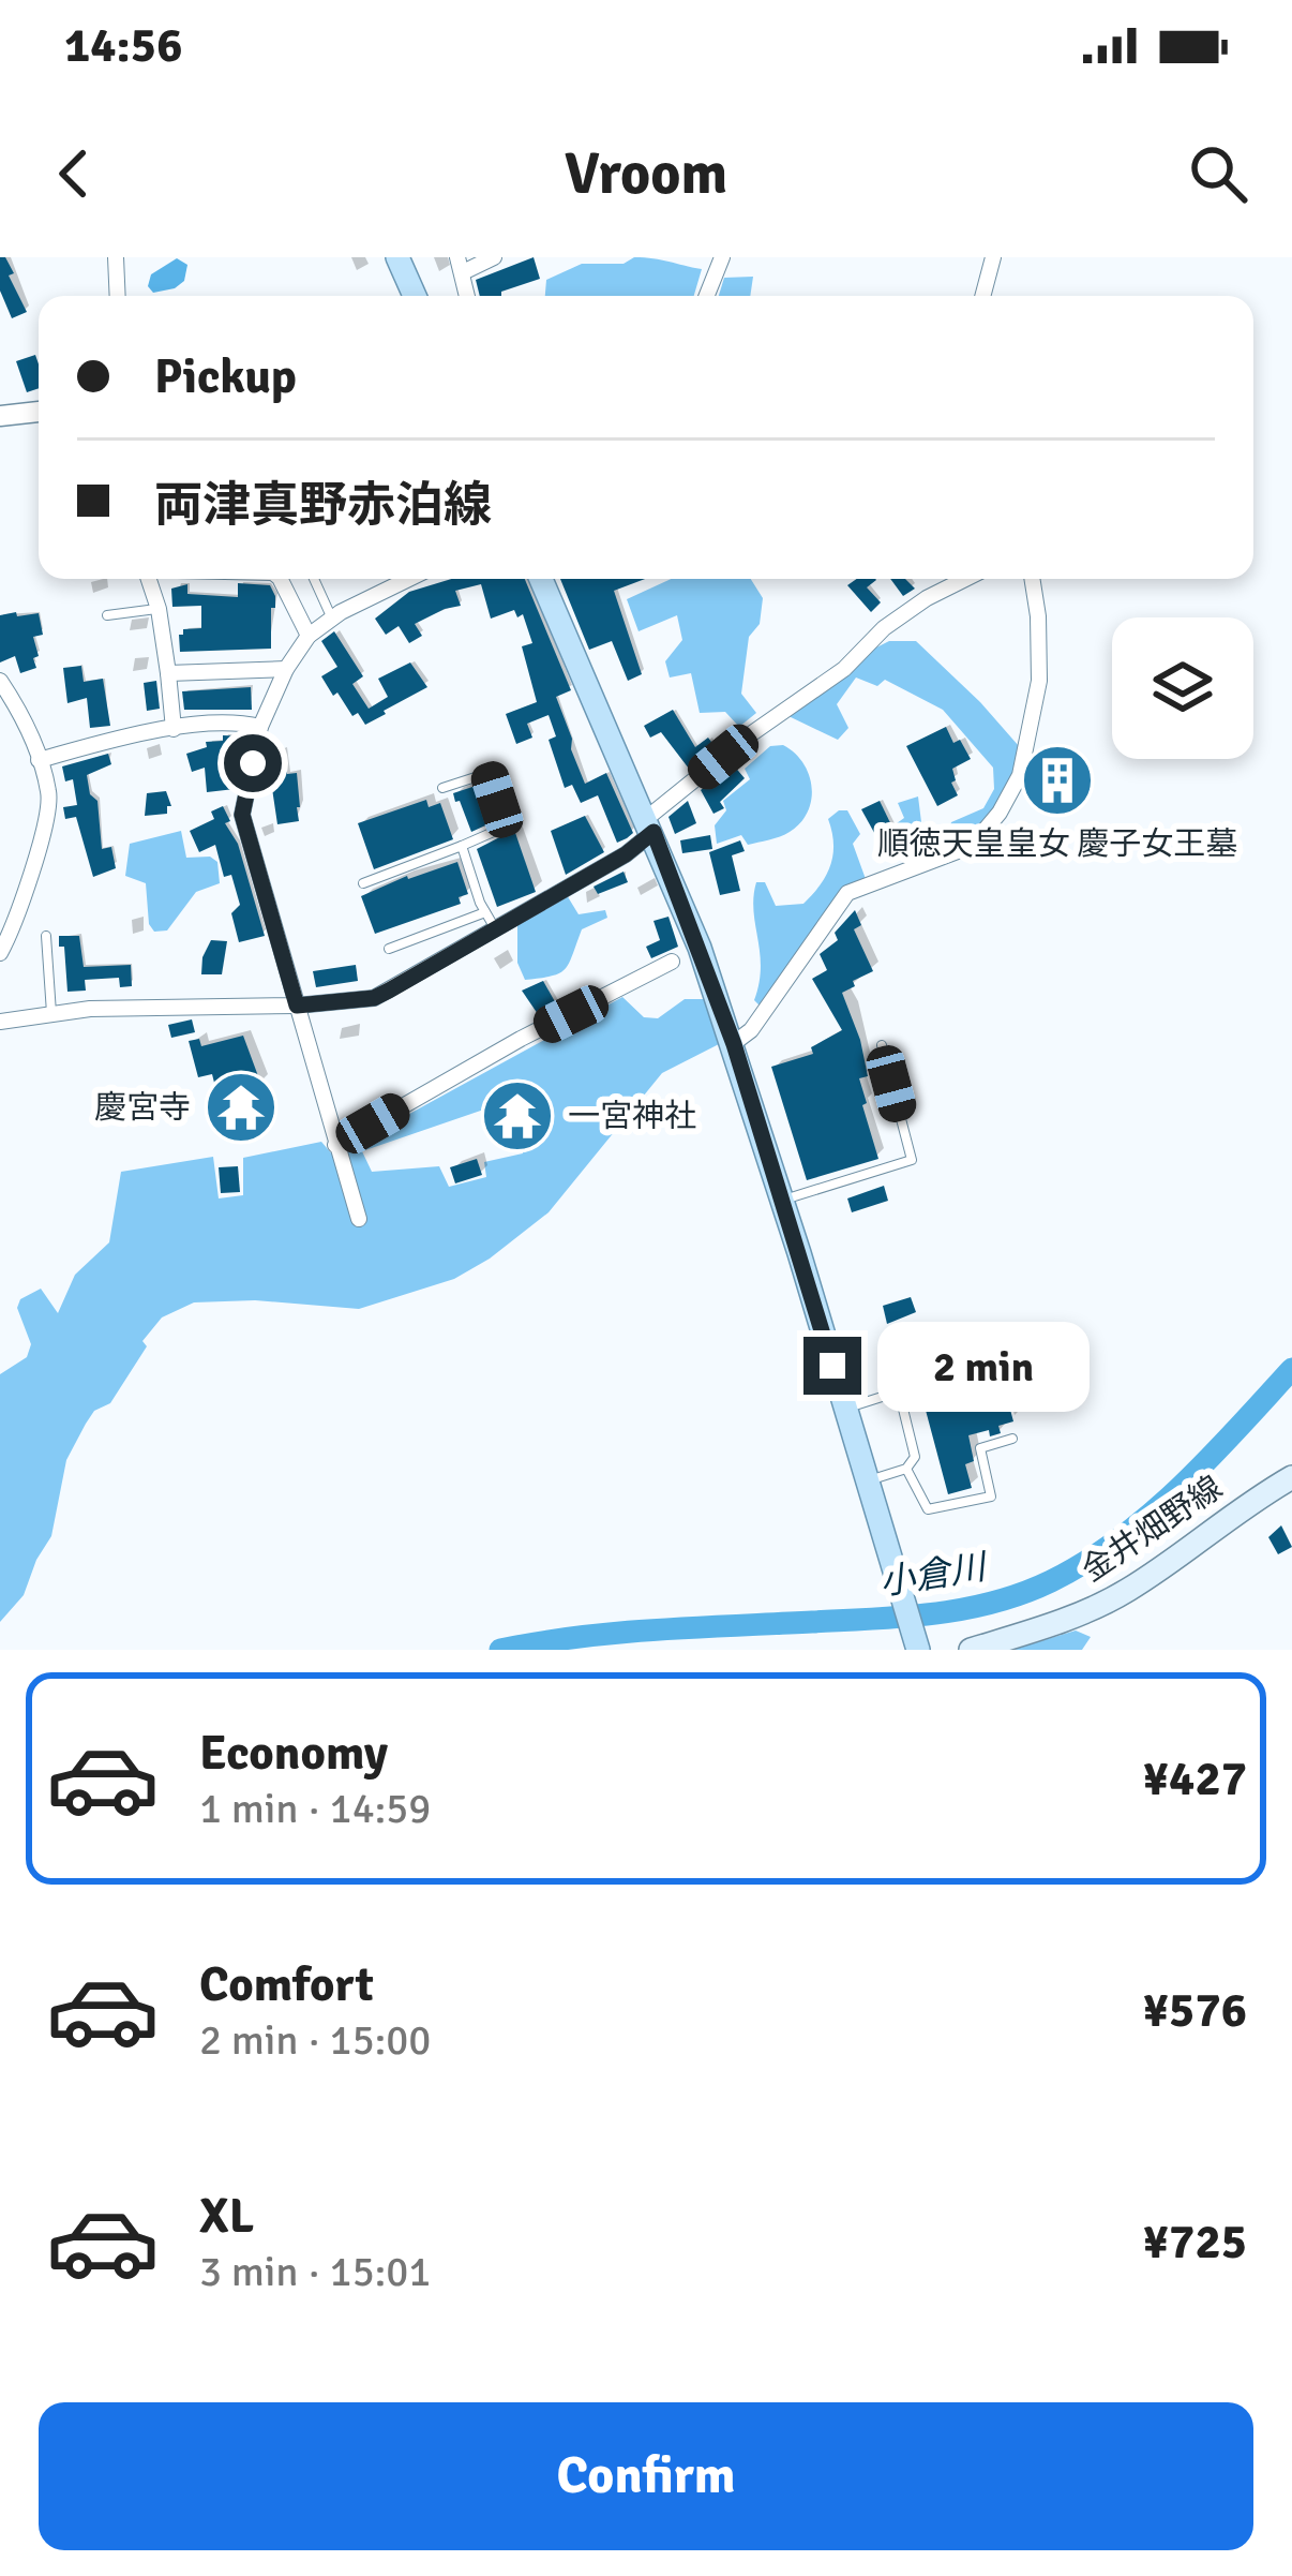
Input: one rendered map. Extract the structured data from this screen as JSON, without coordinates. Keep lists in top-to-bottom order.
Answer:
{
  "streets": {
    "main road": ["金井畑野線"]
  },
  "water": ["小倉川"],
  "places": {
    "building": ["順徳天皇皇女 慶子女王墓"],
    "temple": ["慶宮寺", "一宮神社"]
  },
  "page": {
    "status": "14:56",
    "header": "Vroom",
    "banner": ["Pickup", "両津真野赤泊線"],
    "bubble": "2 min",
    "list": [
      {
        "name": "Economy",
        "note": "1 min · 14:59",
        "value": "¥427"
      },
      {
        "name": "Comfort",
        "note": "2 min · 15:00",
        "value": "¥576"
      },
      {
        "name": "XL",
        "note": "3 min · 15:01",
        "value": "¥725"
      }
    ],
    "buttons": "Confirm"
  }
}
